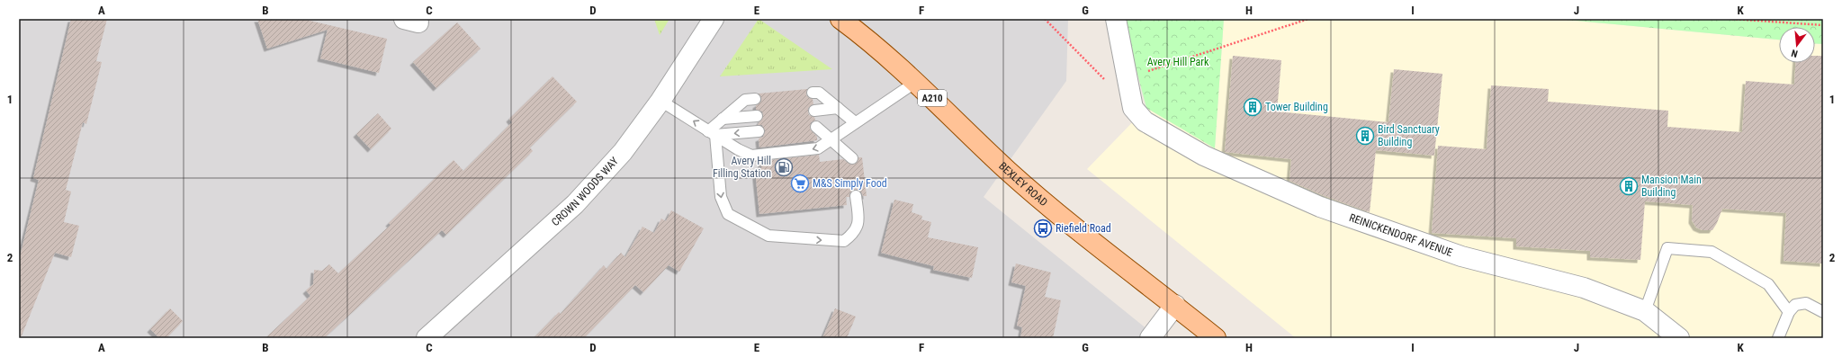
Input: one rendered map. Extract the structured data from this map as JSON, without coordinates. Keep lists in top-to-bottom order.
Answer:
{
  "streets": {
    "main road": ["A210", "BEXLEY ROAD"],
    "street": ["CROWN WOODS WAY", "REINICKENDORF AVENUE"]
  },
  "parks": ["Avery Hill Park"],
  "places": {
    "building": ["Tower Building", "Bird Sanctuary Building", "Mansion Main Building"],
    "fuel station": ["Avery Hill Filling Station"],
    "supermarket": ["M&S Simply Food"],
    "bus stop": ["Riefield Road"]
  },
  "north": "bottom",
  "grid": {
    "columns": [
      "A",
      "B",
      "C",
      "D",
      "E",
      "F",
      "G",
      "H",
      "I",
      "J",
      "K"
    ],
    "rows": ["1", "2"]
  }
}
